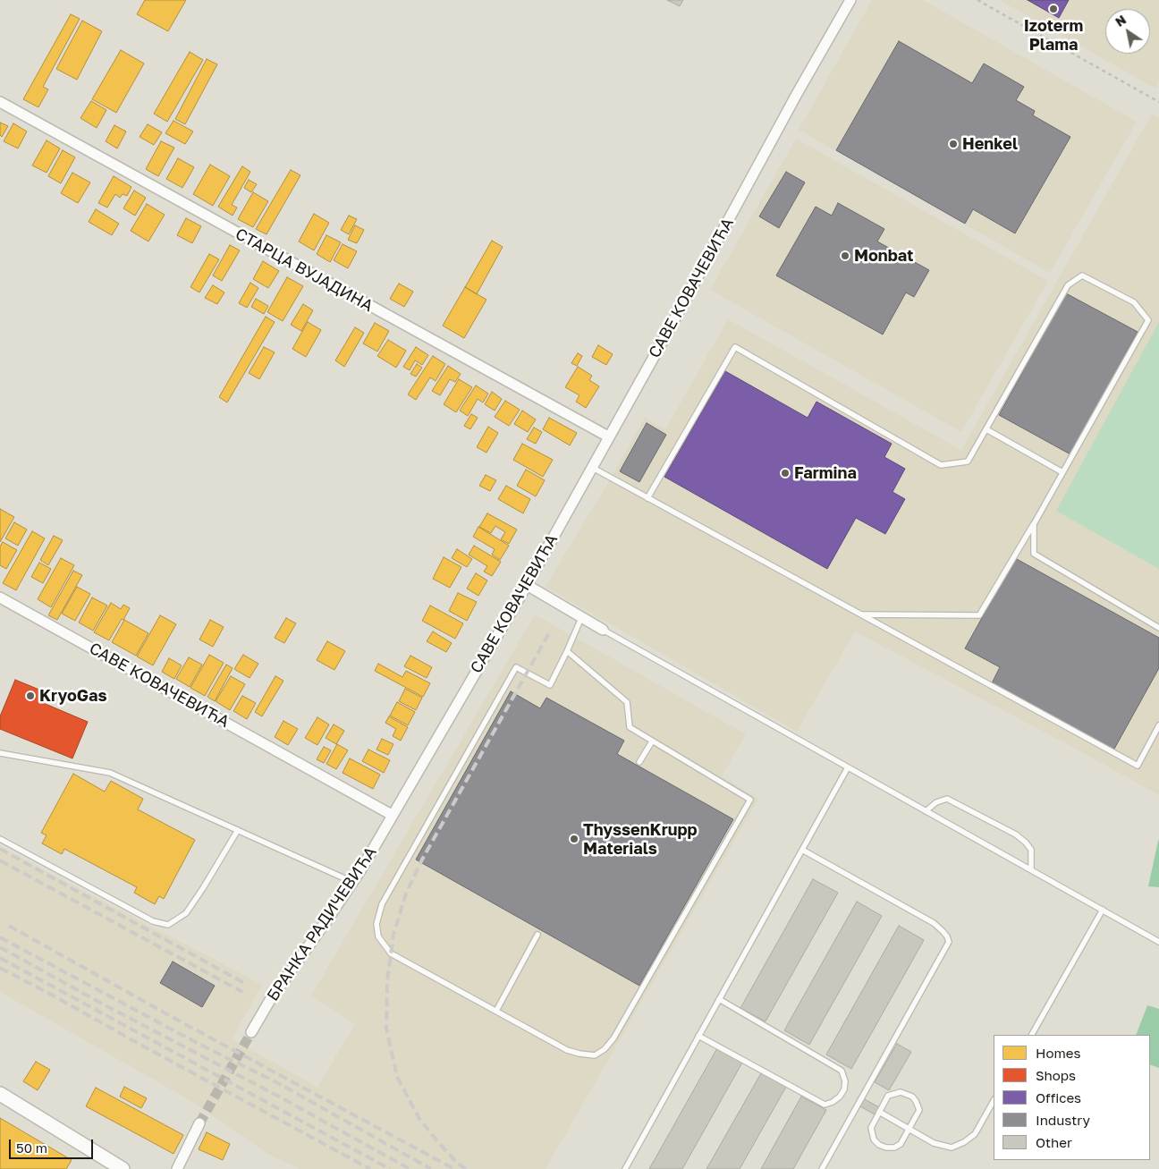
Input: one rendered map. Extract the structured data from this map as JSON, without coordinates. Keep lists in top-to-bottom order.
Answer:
{
  "streets": {
    "street": ["СТАРЦА ВУЈАДИНА", "САВЕ КОВАЧЕВИЋА", "БРАНКА РАДИЧЕВИЋА"]
  },
  "crossings": [
    ["СТАРЦА ВУЈАДИНА", "САВЕ КОВАЧЕВИЋА"],
    ["САВЕ КОВАЧЕВИЋА", "БРАНКА РАДИЧЕВИЋА"]
  ],
  "places": [
    "Izoterm Plama",
    "Henkel",
    "Monbat",
    "Farmina",
    "KryoGas",
    "ThyssenKrupp Materials"
  ],
  "legend": [
    "Homes",
    "Shops",
    "Offices",
    "Industry",
    "Other"
  ],
  "scale_bar": "50 m",
  "north": "top left"
}
